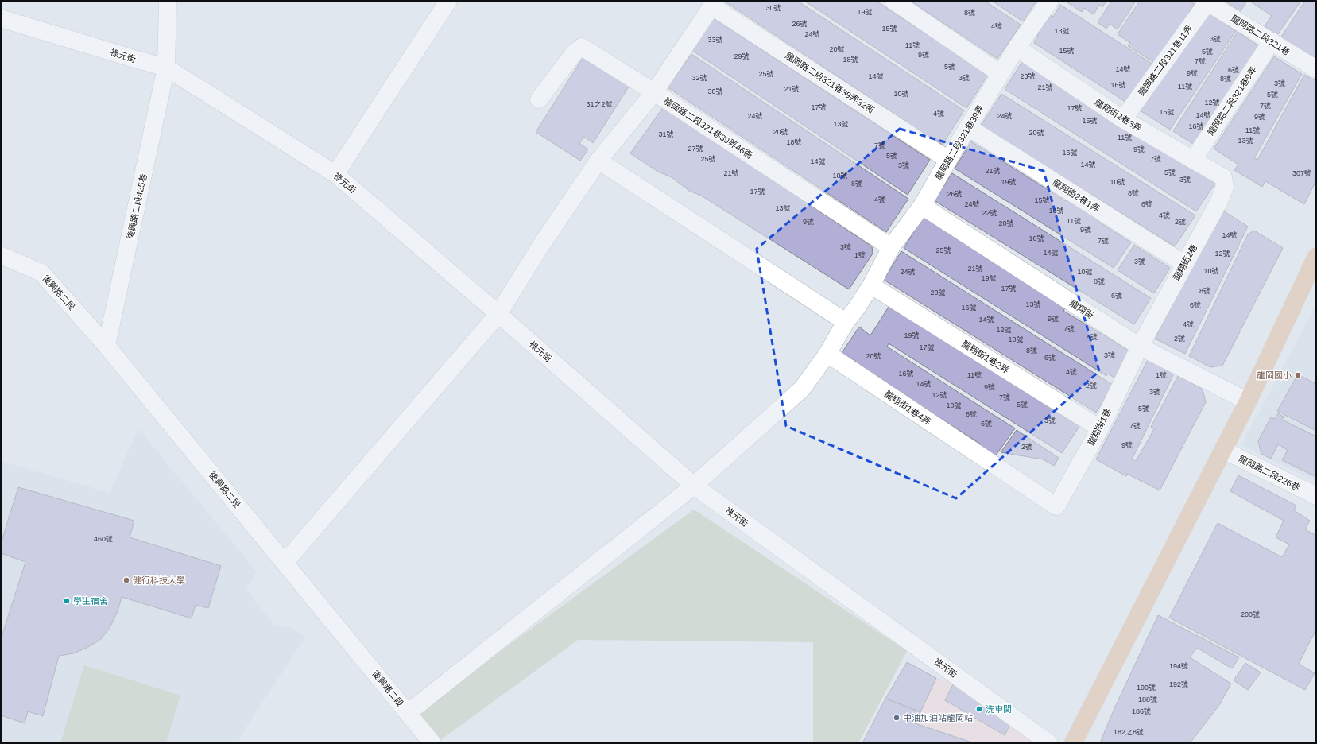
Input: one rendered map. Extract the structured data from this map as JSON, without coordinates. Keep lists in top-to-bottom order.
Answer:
{
  "streets": {
    "street": [
      "龍岡路二段321巷",
      "祿元街",
      "龍岡路二段321巷11弄",
      "龍岡路二段321巷39弄32衖",
      "龍岡路二段321巷9弄",
      "龍翔街2巷3弄",
      "龍岡路二段321巷39弄46衖",
      "龍岡路二段321巷39弄",
      "龍翔街2巷1弄",
      "後興路二段425巷",
      "龍翔街2巷",
      "後興路二段",
      "龍翔街",
      "龍翔街1巷2弄",
      "龍翔街1巷4弄",
      "龍翔街1巷",
      "龍岡路二段226巷"
    ]
  },
  "crossings": [
    ["龍岡路二段321巷", "龍岡路二段321巷11弄"],
    ["龍岡路二段321巷", "龍岡路二段321巷9弄"],
    ["祿元街", "後興路二段425巷"],
    ["龍岡路二段321巷11弄", "龍翔街2巷3弄"],
    ["龍岡路二段321巷39弄32衖", "龍岡路二段321巷39弄"],
    ["龍岡路二段321巷9弄", "龍翔街2巷3弄"],
    ["龍翔街2巷3弄", "龍岡路二段321巷39弄"],
    ["龍翔街2巷3弄", "龍翔街2巷"],
    ["龍岡路二段321巷39弄46衖", "龍岡路二段321巷39弄"],
    ["龍岡路二段321巷39弄", "龍翔街2巷1弄"],
    ["龍岡路二段321巷39弄", "龍翔街"],
    ["龍岡路二段321巷39弄", "龍翔街1巷2弄"],
    ["龍翔街2巷1弄", "龍翔街2巷"],
    ["後興路二段425巷", "後興路二段"],
    ["龍翔街2巷", "龍翔街"],
    ["龍翔街2巷", "龍翔街1巷"],
    ["龍翔街", "龍翔街1巷"],
    ["龍翔街1巷2弄", "龍翔街1巷"],
    ["龍翔街1巷4弄", "龍翔街1巷"]
  ],
  "places": [
    "龍岡國小",
    "健行科技大學",
    "學生宿舍",
    "洗車間",
    "中油加油站龍岡站"
  ],
  "house_numbers": [
    "30號",
    "19號",
    "8號",
    "26號",
    "4號",
    "15號",
    "13號",
    "24號",
    "3號",
    "33號",
    "11號",
    "20號",
    "15號",
    "5號",
    "9號",
    "29號",
    "18號",
    "7號",
    "5號",
    "14號",
    "6號",
    "9號",
    "25號",
    "14號",
    "23號",
    "32號",
    "3號",
    "8號",
    "3號",
    "16號",
    "11號",
    "21號",
    "21號",
    "30號",
    "10號",
    "5號",
    "12號",
    "31之2號",
    "7號",
    "17號",
    "17號",
    "15號",
    "4號",
    "14號",
    "24號",
    "24號",
    "9號",
    "15號",
    "13號",
    "16號",
    "11號",
    "20號",
    "20號",
    "31號",
    "11號",
    "13號",
    "18號",
    "7號",
    "27號",
    "9號",
    "16號",
    "5號",
    "25號",
    "7號",
    "14號",
    "14號",
    "3號",
    "21號",
    "5號",
    "21號",
    "307號",
    "10號",
    "3號",
    "19號",
    "10號",
    "8號",
    "17號",
    "8號",
    "26號",
    "4號",
    "15號",
    "24號",
    "6號",
    "13號",
    "13號",
    "22號",
    "4號",
    "11號",
    "9號",
    "2號",
    "20號",
    "9號",
    "14號",
    "16號",
    "7號",
    "3號",
    "25號",
    "14號",
    "12號",
    "1號",
    "3號",
    "21號",
    "10號",
    "24號",
    "10號",
    "19號",
    "8號",
    "17號",
    "8號",
    "20號",
    "6號",
    "13號",
    "6號",
    "16號",
    "9號",
    "14號",
    "4號",
    "7號",
    "12號",
    "19號",
    "5號",
    "2號",
    "10號",
    "17號",
    "8號",
    "3號",
    "20號",
    "6號",
    "4號",
    "16號",
    "11號",
    "1號",
    "14號",
    "2號",
    "9號",
    "3號",
    "12號",
    "7號",
    "5號",
    "10號",
    "5號",
    "8號",
    "3號",
    "6號",
    "7號",
    "9號",
    "2號",
    "460號",
    "200號",
    "194號",
    "192號",
    "190號",
    "188號",
    "186號",
    "182之8號"
  ]
}
